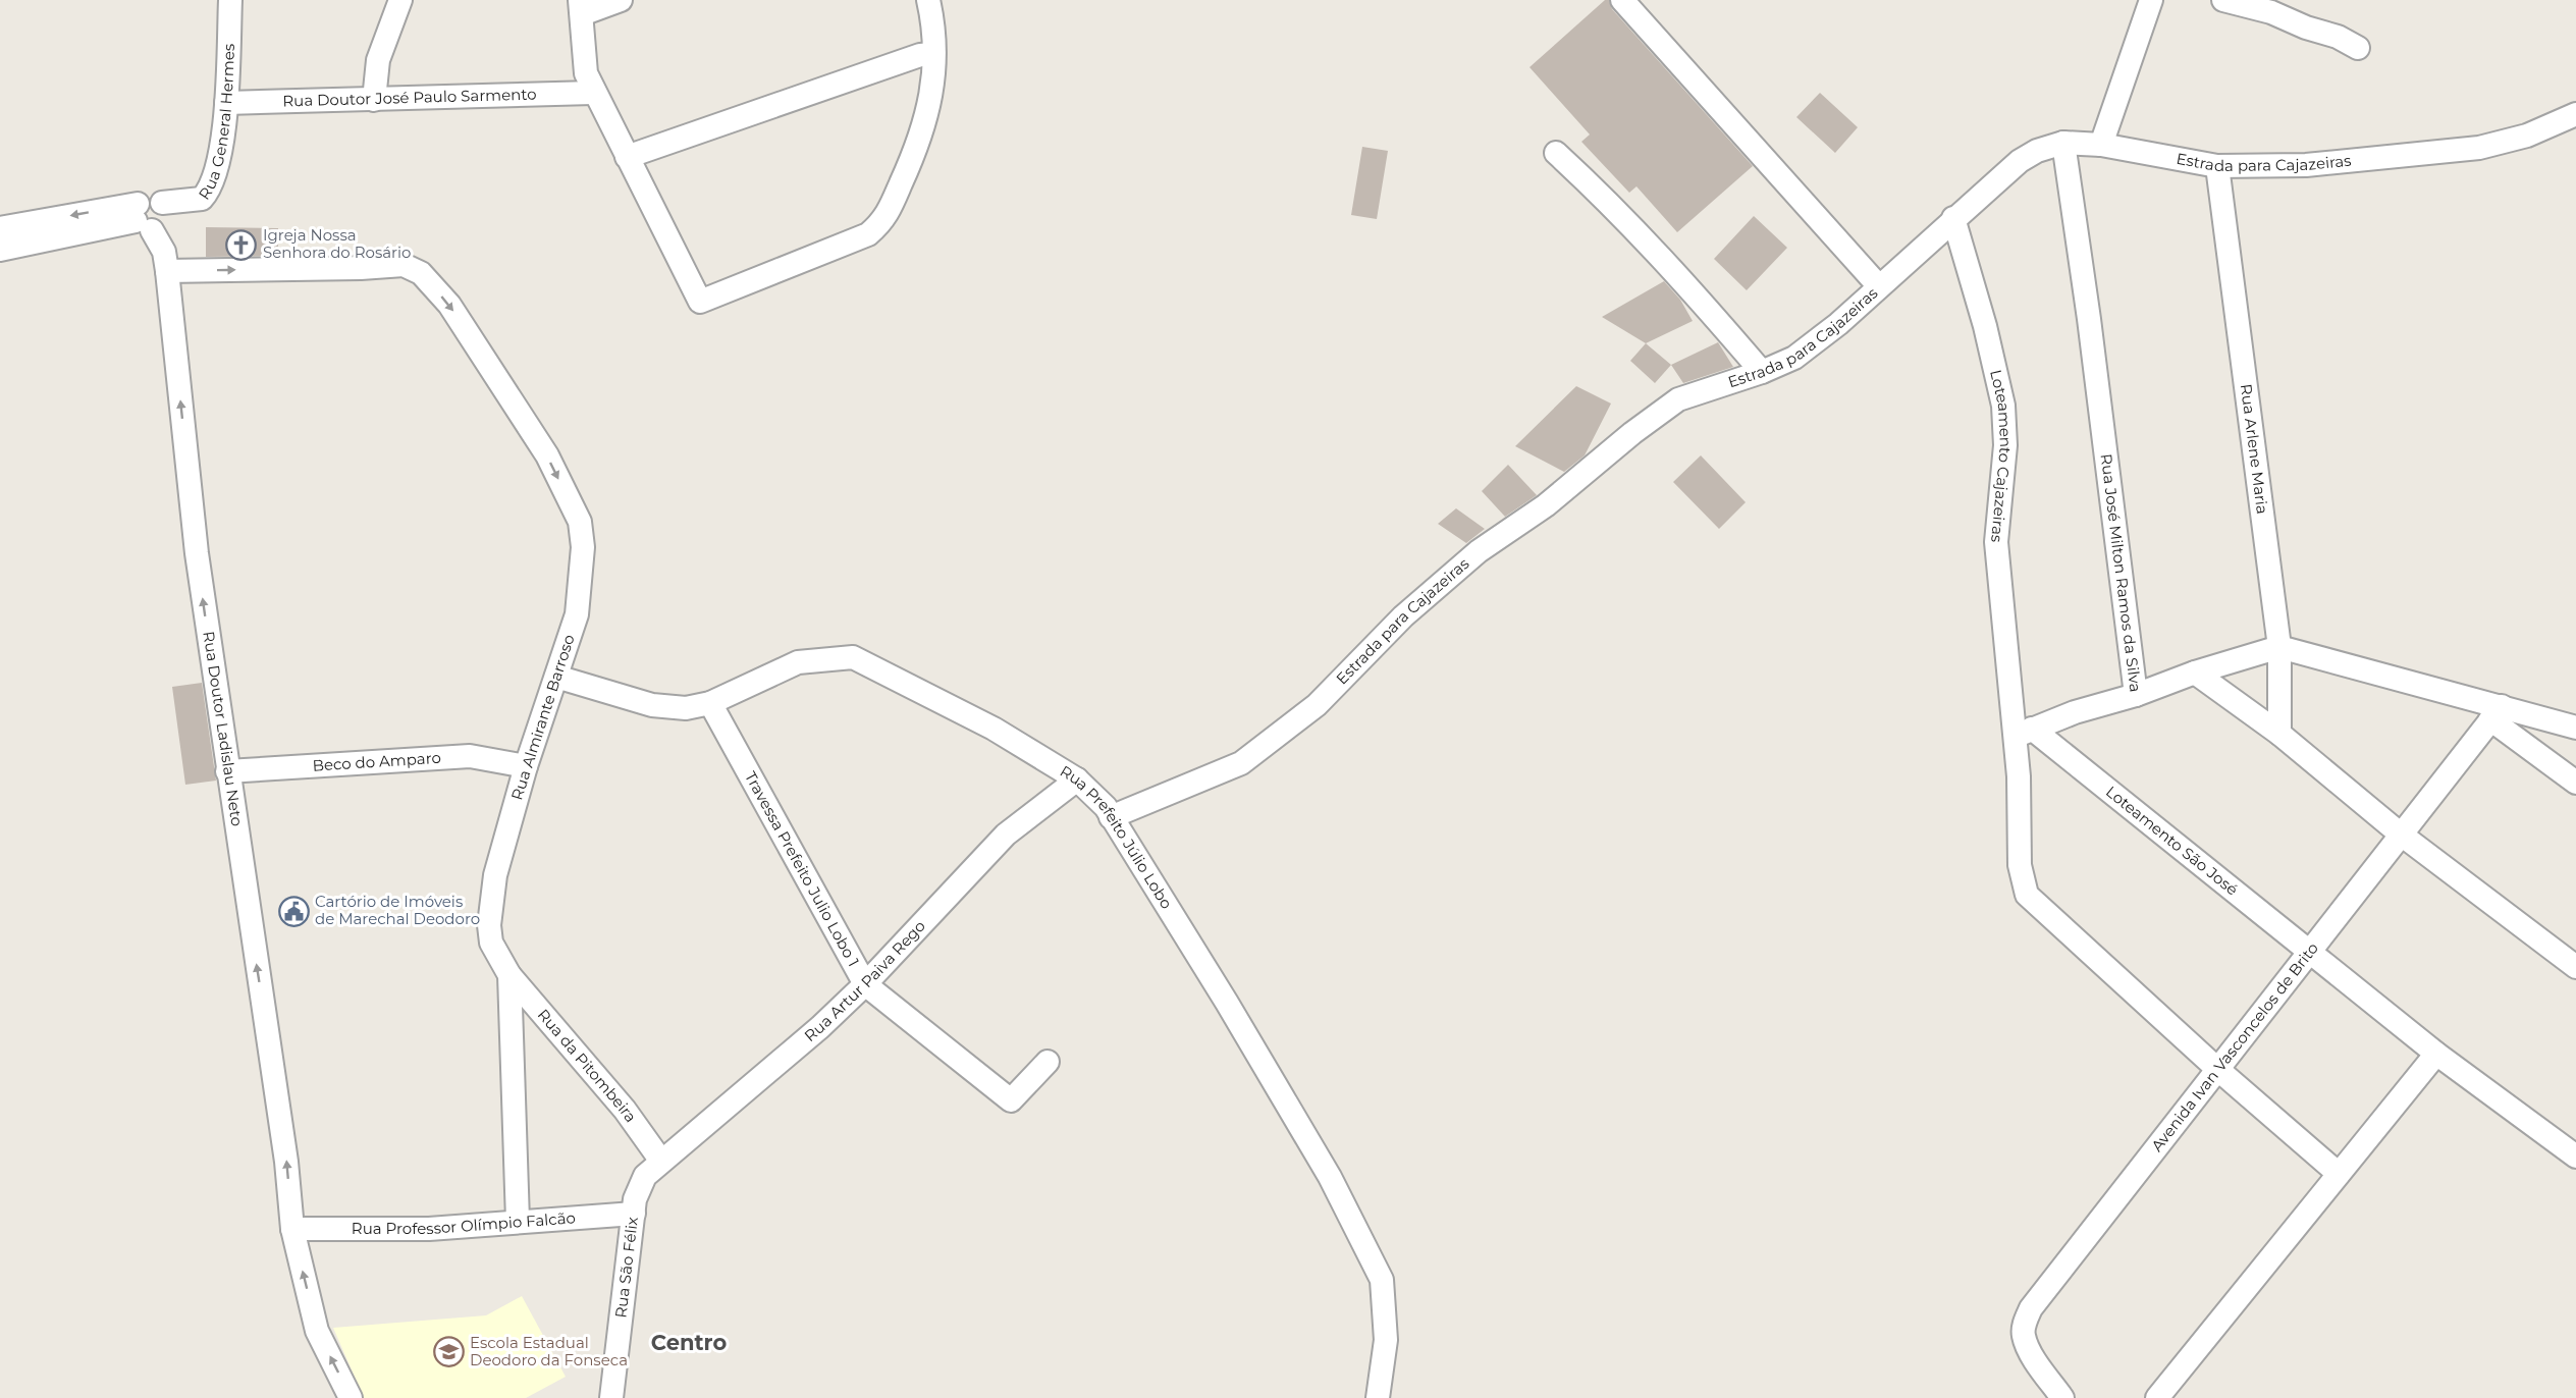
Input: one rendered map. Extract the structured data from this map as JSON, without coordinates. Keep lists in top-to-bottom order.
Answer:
{
  "streets": {
    "street": [
      "Rua Doutor José Paulo Sarmento",
      "Rua General Hermes",
      "Estrada para Cajazeiras",
      "Rua Arlene Maria",
      "Loteamento Cajazeiras",
      "Rua José Milton Ramos da Silva",
      "Rua Almirante Barroso",
      "Rua Doutor Ladislau Neto",
      "Beco do Amparo",
      "Rua Prefeito Júlio Lobo",
      "Loteamento São José",
      "Travessa Prefeito Julio Lobo 1",
      "Rua Artur Paiva Rego",
      "Avenida Ivan Vasconcelos de Brito",
      "Rua da Pitombeira",
      "Rua Professor Olímpio Falcão",
      "Rua São Félix"
    ]
  },
  "crossings": [
    ["Rua Doutor José Paulo Sarmento", "Rua General Hermes"],
    ["Rua General Hermes", "Rua Doutor Ladislau Neto"],
    ["Estrada para Cajazeiras", "Rua Arlene Maria"],
    ["Estrada para Cajazeiras", "Loteamento Cajazeiras"],
    ["Estrada para Cajazeiras", "Rua José Milton Ramos da Silva"],
    ["Estrada para Cajazeiras", "Rua Prefeito Júlio Lobo"],
    ["Rua Arlene Maria", "Rua José Milton Ramos da Silva"],
    ["Loteamento Cajazeiras", "Loteamento São José"],
    ["Loteamento Cajazeiras", "Avenida Ivan Vasconcelos de Brito"],
    ["Rua Almirante Barroso", "Rua Doutor Ladislau Neto"],
    ["Rua Almirante Barroso", "Beco do Amparo"],
    ["Rua Almirante Barroso", "Rua Prefeito Júlio Lobo"],
    ["Rua Almirante Barroso", "Rua da Pitombeira"],
    ["Rua Almirante Barroso", "Rua Professor Olímpio Falcão"],
    ["Rua Doutor Ladislau Neto", "Beco do Amparo"],
    ["Rua Doutor Ladislau Neto", "Rua Professor Olímpio Falcão"],
    ["Rua Prefeito Júlio Lobo", "Travessa Prefeito Julio Lobo 1"],
    ["Rua Prefeito Júlio Lobo", "Rua Artur Paiva Rego"],
    ["Loteamento São José", "Avenida Ivan Vasconcelos de Brito"],
    ["Travessa Prefeito Julio Lobo 1", "Rua Artur Paiva Rego"],
    ["Rua Artur Paiva Rego", "Rua da Pitombeira"],
    ["Rua Artur Paiva Rego", "Rua São Félix"],
    ["Rua da Pitombeira", "Rua São Félix"],
    ["Rua Professor Olímpio Falcão", "Rua São Félix"]
  ],
  "one_way": ["Rua Doutor Ladislau Neto"],
  "districts": ["Centro"],
  "places": {
    "church": ["Igreja Nossa Senhora do Rosário"],
    "public building": ["Cartório de Imóveis de Marechal Deodoro"],
    "school or university": ["Escola Estadual Deodoro da Fonseca"]
  }
}
